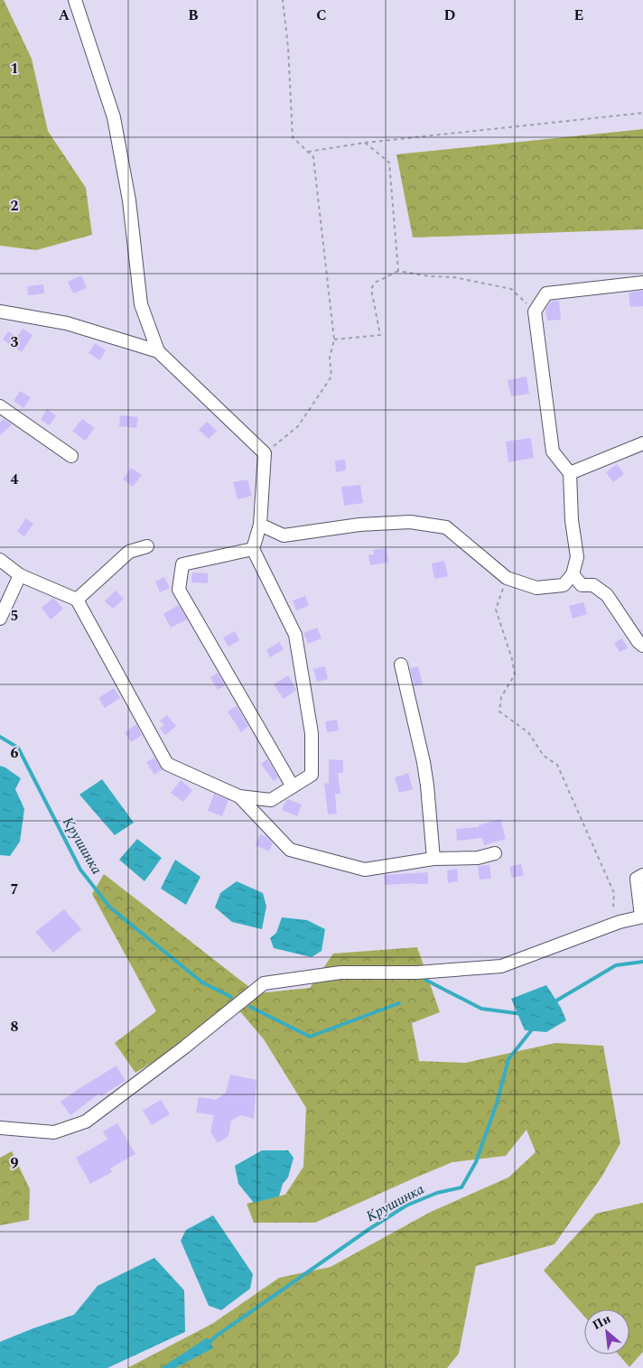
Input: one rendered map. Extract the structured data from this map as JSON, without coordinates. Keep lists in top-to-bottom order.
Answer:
{
  "water": ["Крушинка"],
  "north": "top left",
  "grid": {
    "columns": [
      "A",
      "B",
      "C",
      "D",
      "E"
    ],
    "rows": [
      "1",
      "2",
      "3",
      "4",
      "5",
      "6",
      "7",
      "8",
      "9"
    ]
  }
}
